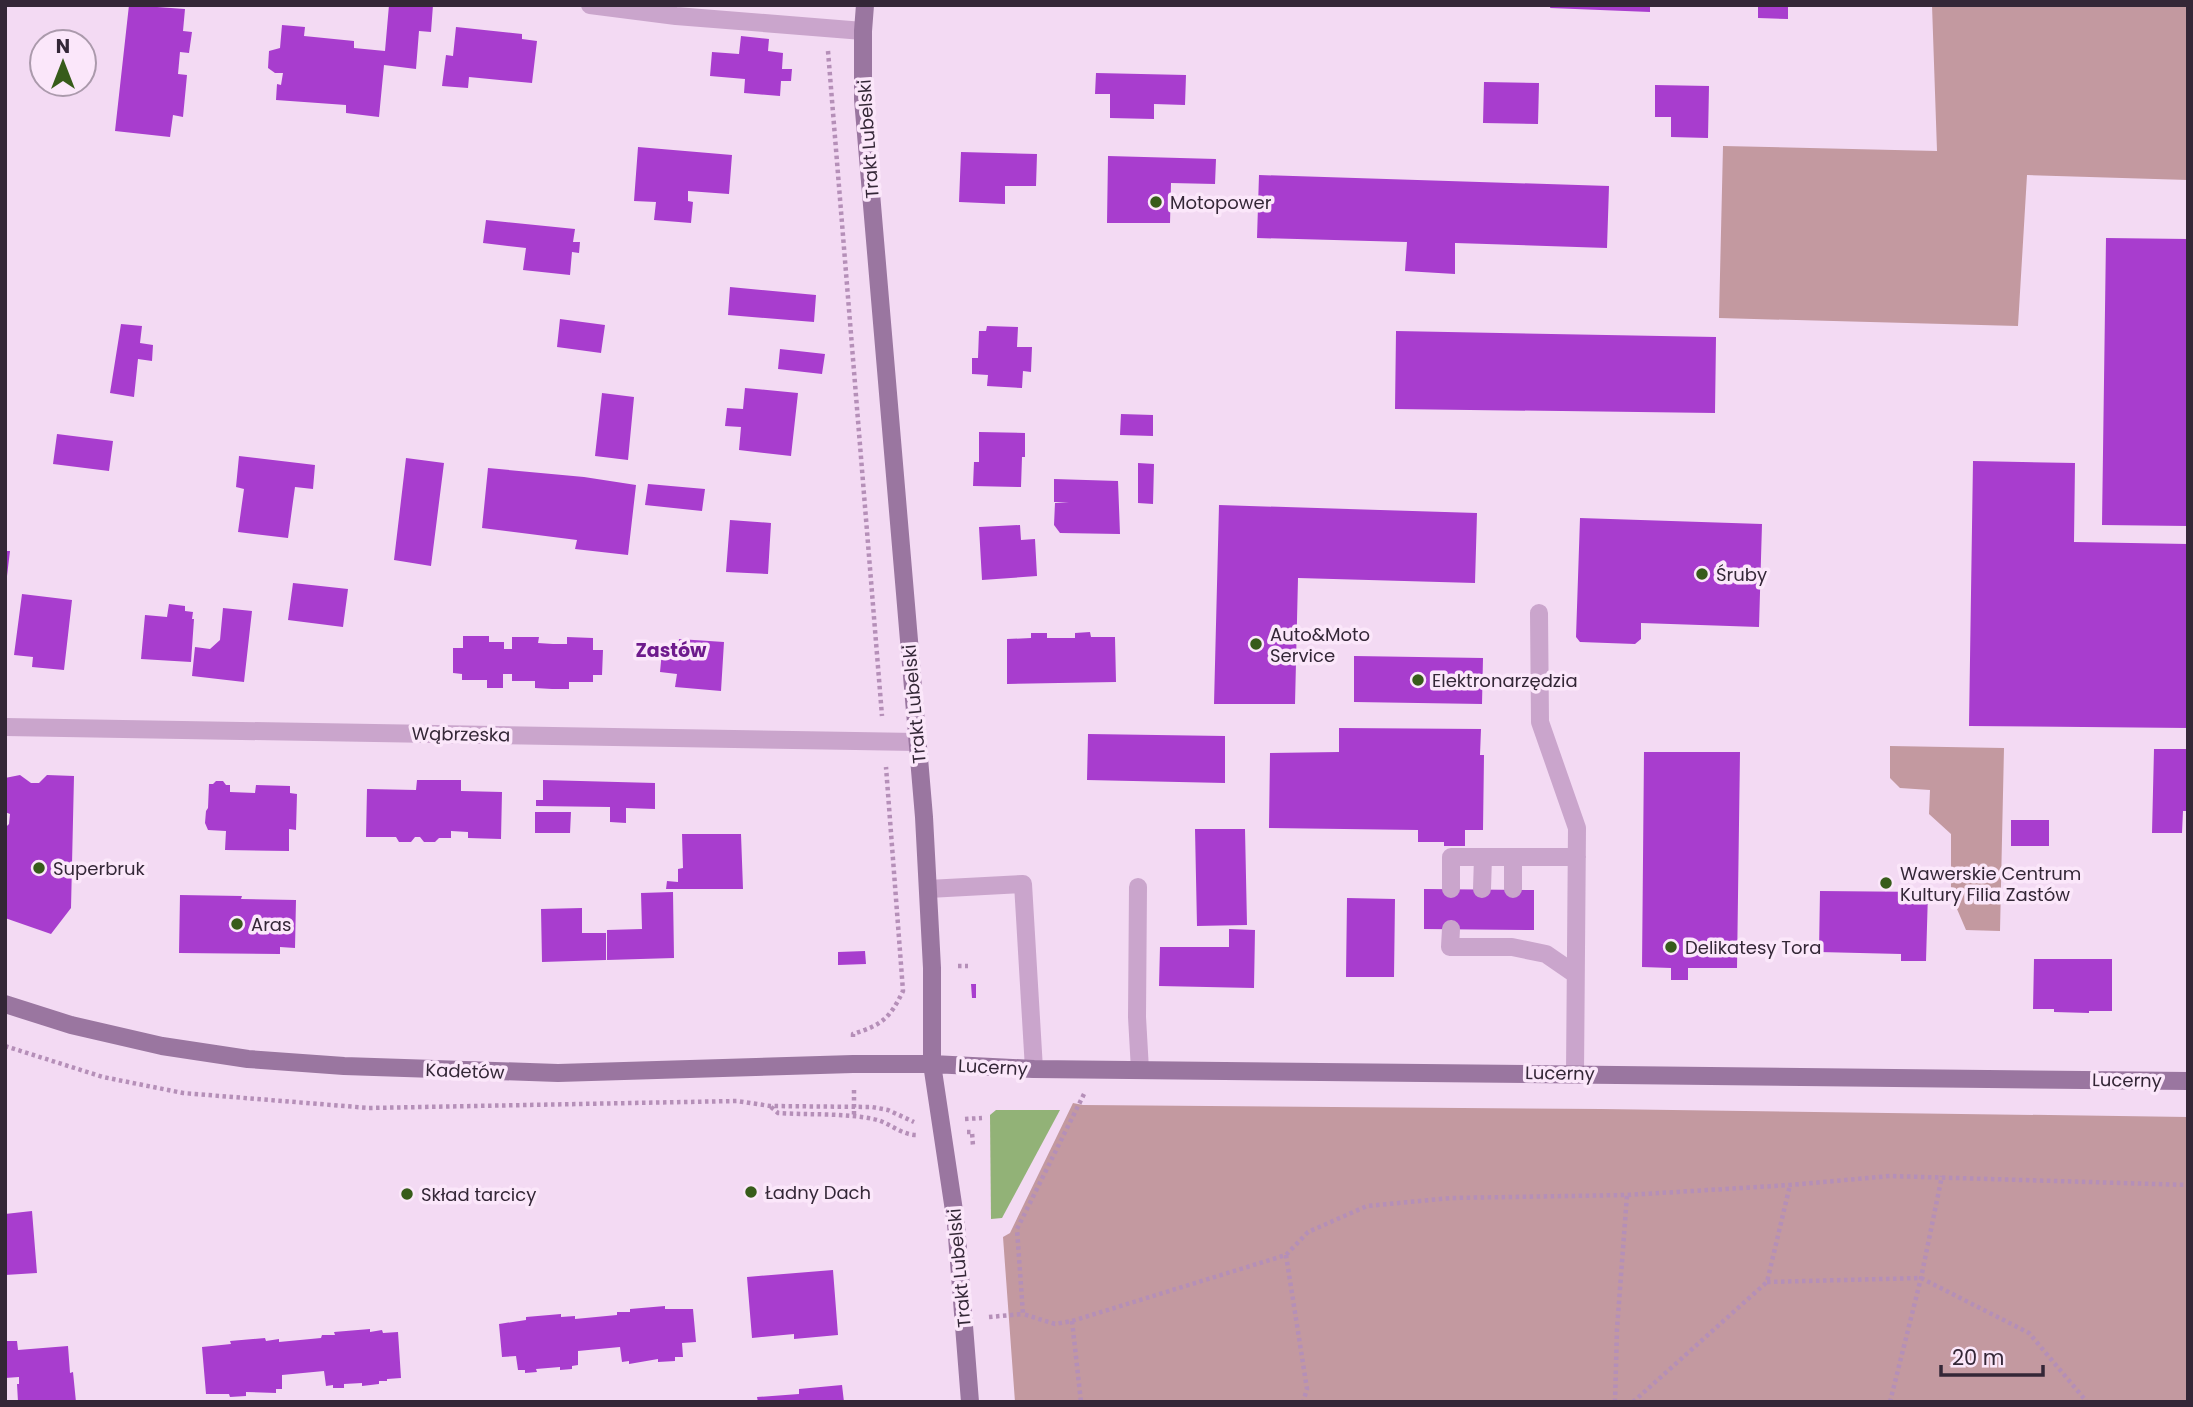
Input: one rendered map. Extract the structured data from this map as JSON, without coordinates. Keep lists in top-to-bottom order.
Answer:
{
  "streets": {
    "street": [
      "Trakt Lubelski",
      "Wąbrzeska",
      "Lucerny",
      "Kadetów"
    ]
  },
  "crossings": [
    ["Trakt Lubelski", "Wąbrzeska"],
    ["Trakt Lubelski", "Lucerny"],
    ["Trakt Lubelski", "Kadetów"],
    ["Lucerny", "Kadetów"]
  ],
  "districts": ["Zastów"],
  "places": [
    "Motopower",
    "Śruby",
    "Auto&Moto Service",
    "Elektronarzędzia",
    "Superbruk",
    "Wawerskie Centrum Kultury Filia Zastów",
    "Aras",
    "Delikatesy Tora",
    "Ładny Dach",
    "Skład tarcicy"
  ],
  "scale_bar": "20 m",
  "north": "top"
}
